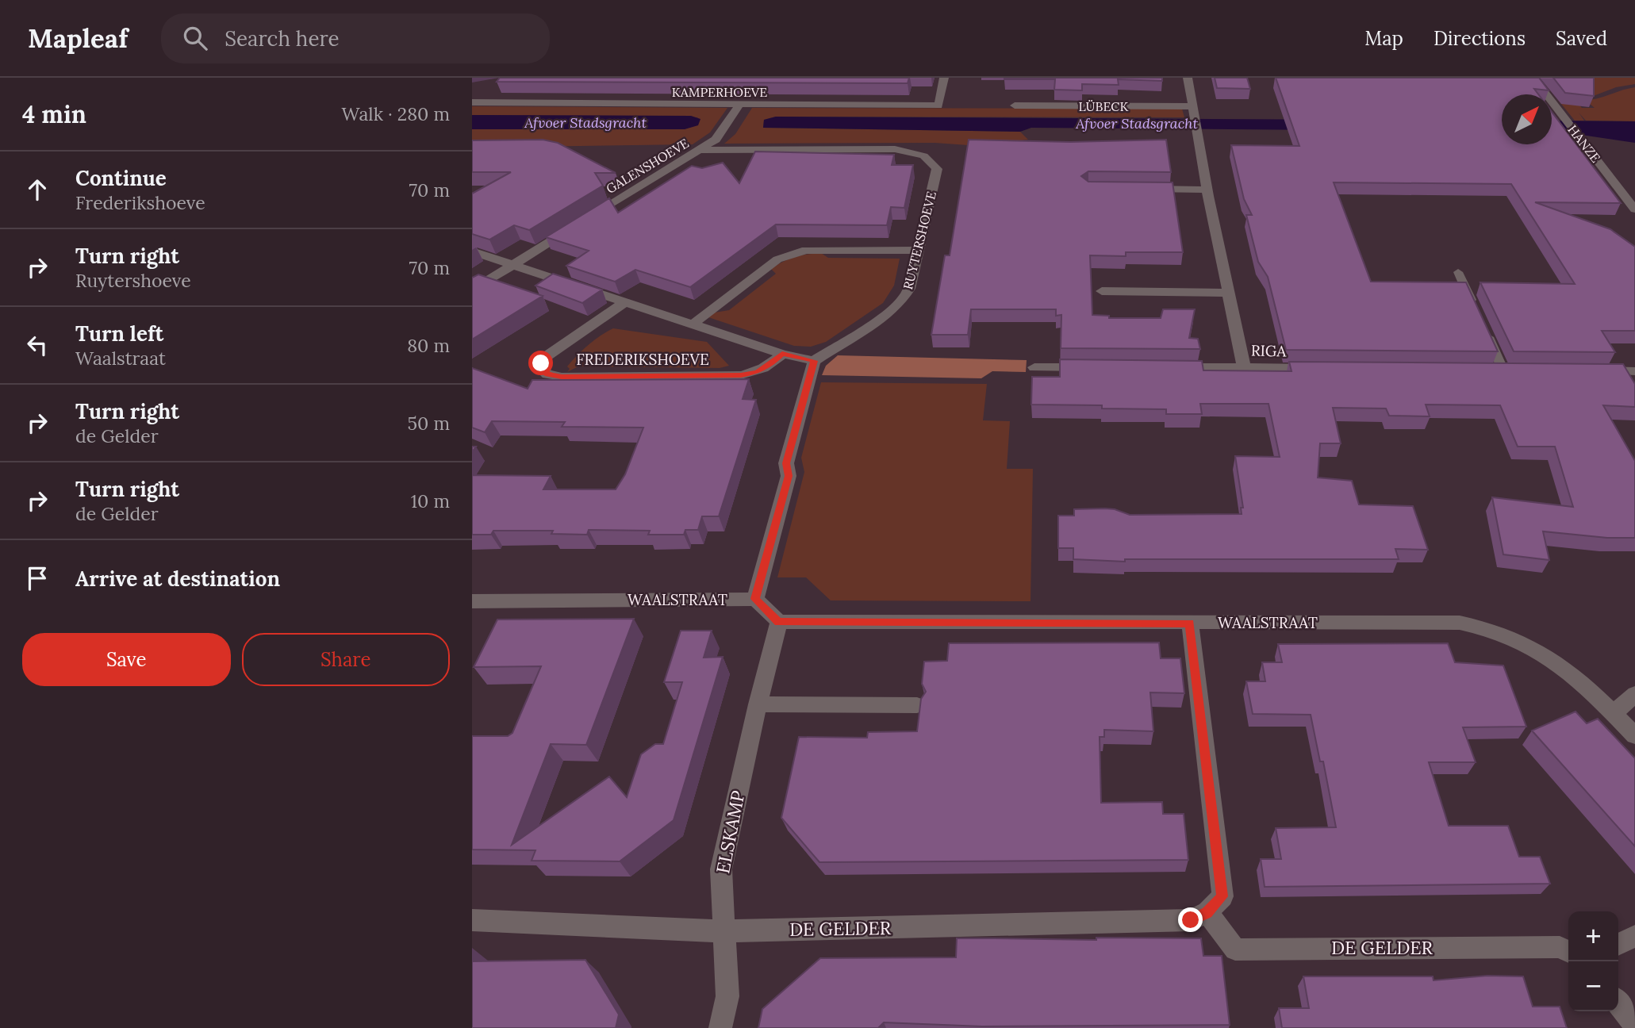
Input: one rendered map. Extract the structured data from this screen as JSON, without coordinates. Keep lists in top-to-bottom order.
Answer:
{
  "streets": {
    "street": [
      "KAMPERHOEVE",
      "LÜBECK",
      "HANZE",
      "GALENSHOEVE",
      "RUYTERSHOEVE",
      "RIGA",
      "FREDERIKSHOEVE",
      "WAALSTRAAT",
      "ELSKAMP",
      "DE GELDER"
    ]
  },
  "crossings": [
    ["KAMPERHOEVE", "GALENSHOEVE"],
    ["GALENSHOEVE", "RUYTERSHOEVE"],
    ["GALENSHOEVE", "FREDERIKSHOEVE"],
    ["RUYTERSHOEVE", "FREDERIKSHOEVE"],
    ["WAALSTRAAT", "ELSKAMP"],
    ["ELSKAMP", "DE GELDER"]
  ],
  "water": ["Afvoer Stadsgracht"],
  "north": "top right",
  "page": {
    "header": "Mapleaf",
    "search": "Search here",
    "nav": ["Map", "Directions", "Saved"],
    "heading": ["4 min", "Walk · 280 m"],
    "list": [
      ["Continue", "Frederikshoeve", "70 m"],
      ["Turn right", "Ruytershoeve", "70 m"],
      ["Turn left", "Waalstraat", "80 m"],
      ["Turn right", "de Gelder", "50 m"],
      ["Turn right", "de Gelder", "10 m"],
      "Arrive at destination"
    ],
    "buttons": ["Save", "Share"],
    "map_buttons": ["+", "−"]
  }
}
